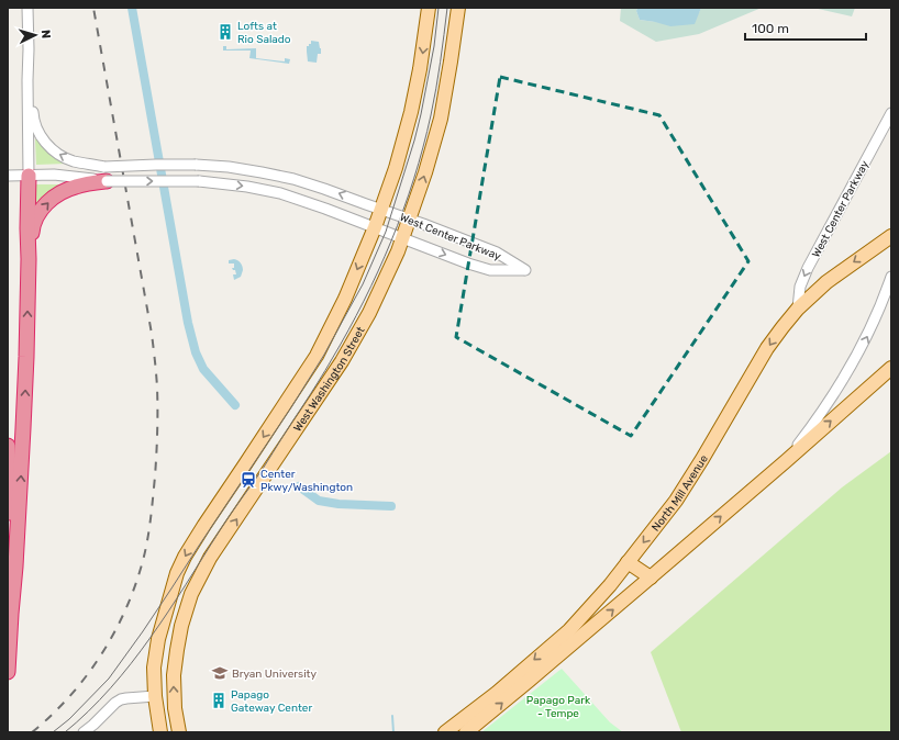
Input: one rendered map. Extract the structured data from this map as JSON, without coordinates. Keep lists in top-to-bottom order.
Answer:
{
  "streets": {
    "main road": ["West Washington Street", "North Mill Avenue"],
    "street": ["West Center Parkway"]
  },
  "crossings": [
    ["West Center Parkway", "West Washington Street"],
    ["West Center Parkway", "North Mill Avenue"]
  ],
  "parks": ["Papago Park - Tempe"],
  "places": {
    "building": ["Lofts at Rio Salado", "Papago Gateway Center"],
    "station": ["Center Pkwy/Washington"],
    "school or university": ["Bryan University"]
  },
  "scale_bar": "100 m",
  "north": "right"
}
